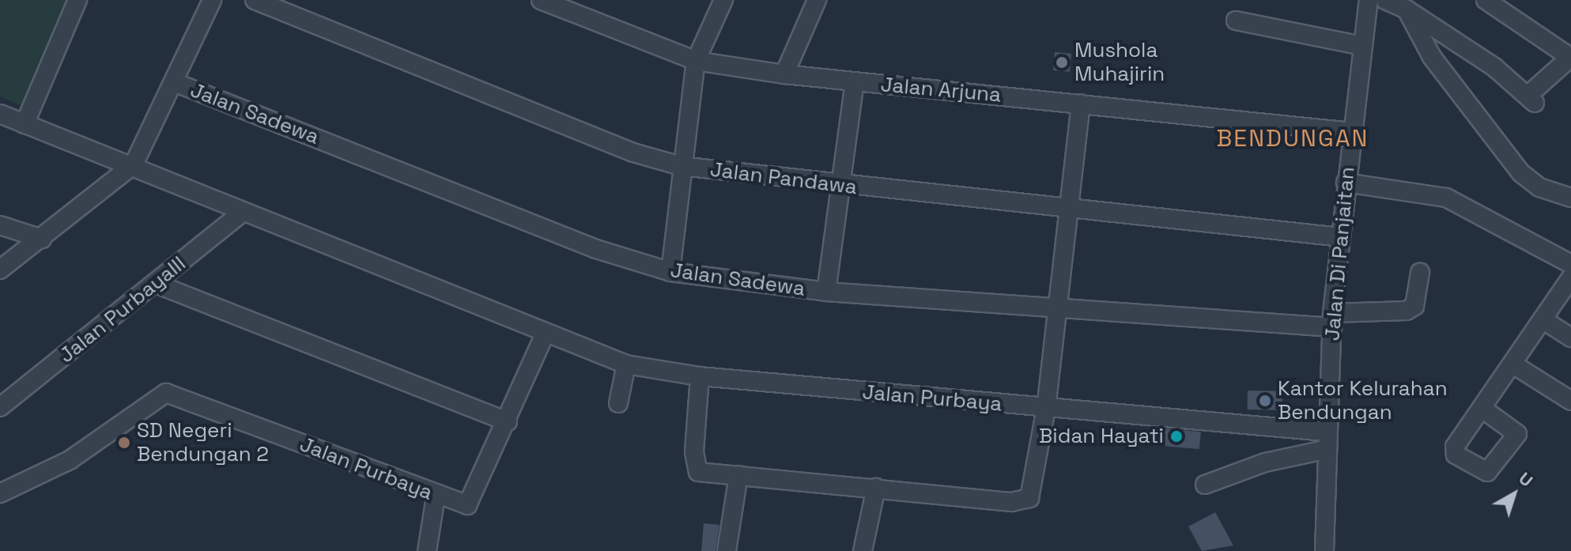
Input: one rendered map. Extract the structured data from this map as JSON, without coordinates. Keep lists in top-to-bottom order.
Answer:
{
  "streets": {
    "street": [
      "Jalan Arjuna",
      "Jalan Sadewa",
      "Jalan Pandawa",
      "Jalan Di Panjaitan",
      "Jalan PurbayaIII",
      "Jalan Purbaya"
    ]
  },
  "crossings": [
    ["Jalan Arjuna", "Jalan Di Panjaitan"],
    ["Jalan Sadewa", "Jalan Di Panjaitan"],
    ["Jalan Pandawa", "Jalan Di Panjaitan"],
    ["Jalan Di Panjaitan", "Jalan Purbaya"],
    ["Jalan PurbayaIII", "Jalan Purbaya"]
  ],
  "districts": ["BENDUNGAN"],
  "places": [
    "Mushola Muhajirin",
    "Kantor Kelurahan Bendungan",
    "Bidan Hayati",
    "SD Negeri Bendungan 2"
  ],
  "north": "top right"
}
